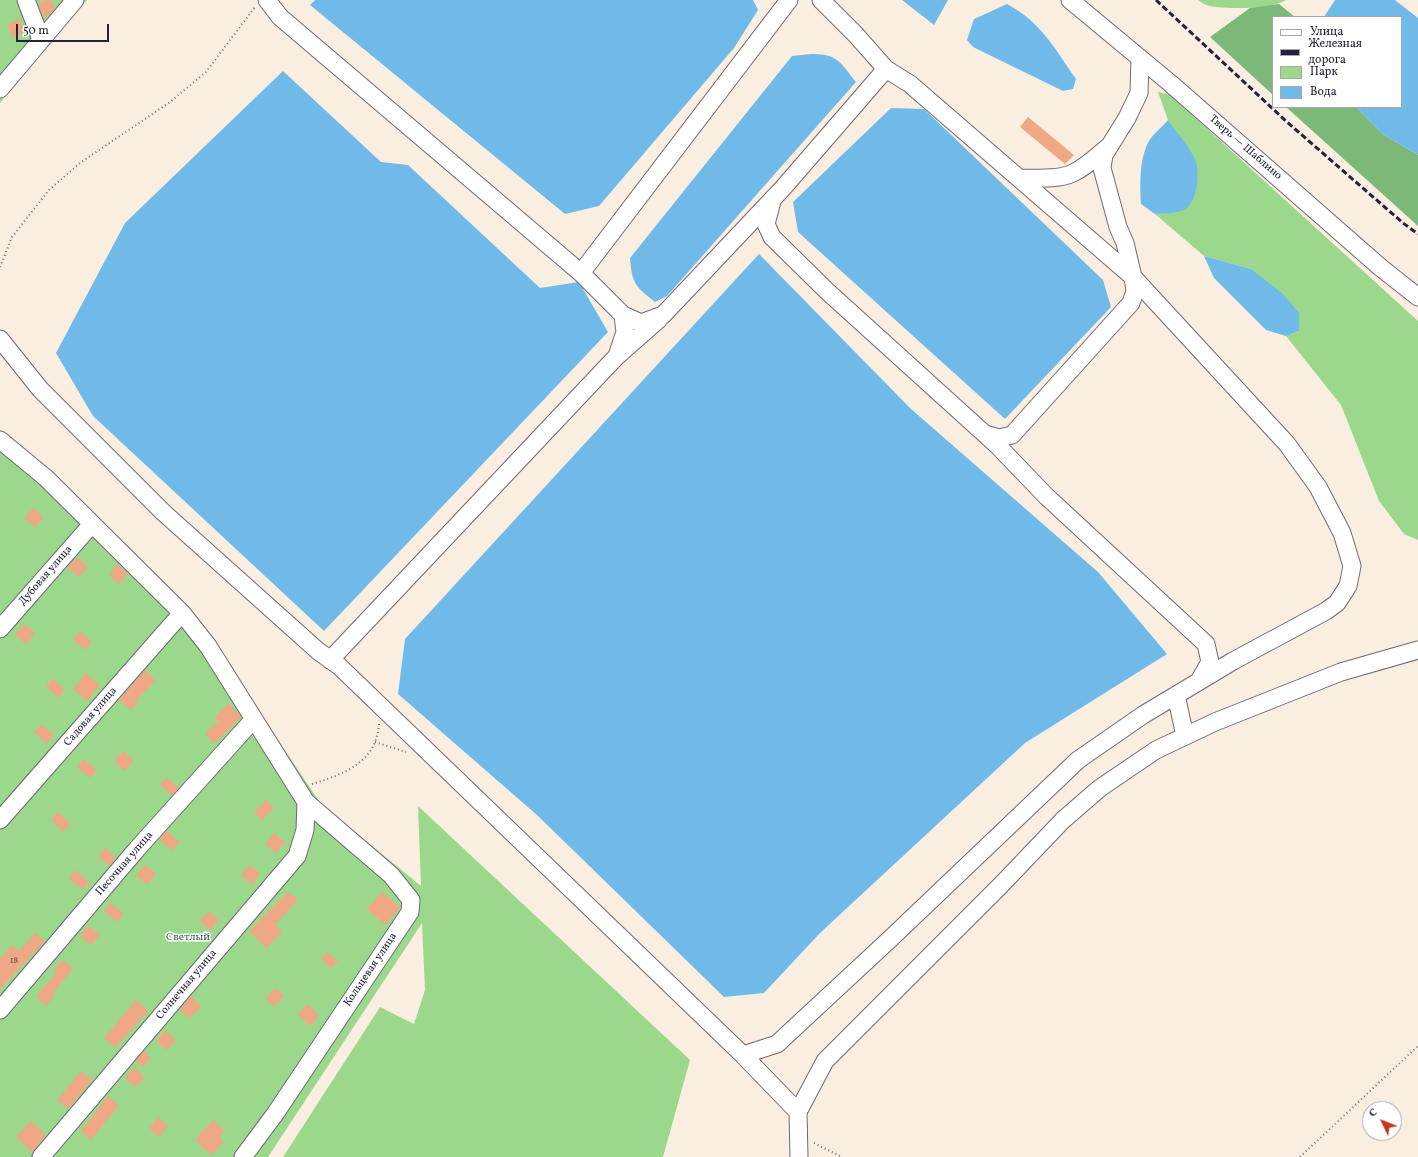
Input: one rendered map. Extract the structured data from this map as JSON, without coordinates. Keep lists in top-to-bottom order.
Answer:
{
  "streets": {
    "street": [
      "Тверь — Шаблино",
      "Дубовая улица",
      "Садовая улица",
      "Песочная улица",
      "Кольцевая улица",
      "Солнечная улица"
    ]
  },
  "crossings": [
    ["Дубовая улица", "Кольцевая улица"],
    ["Садовая улица", "Кольцевая улица"],
    ["Песочная улица", "Кольцевая улица"],
    ["Кольцевая улица", "Солнечная улица"]
  ],
  "parks": ["Светлый"],
  "house_numbers": ["18"],
  "legend": [
    "Улица",
    "Железная дорога",
    "Парк",
    "Вода"
  ],
  "scale_bar": "50 m",
  "north": "top left"
}
